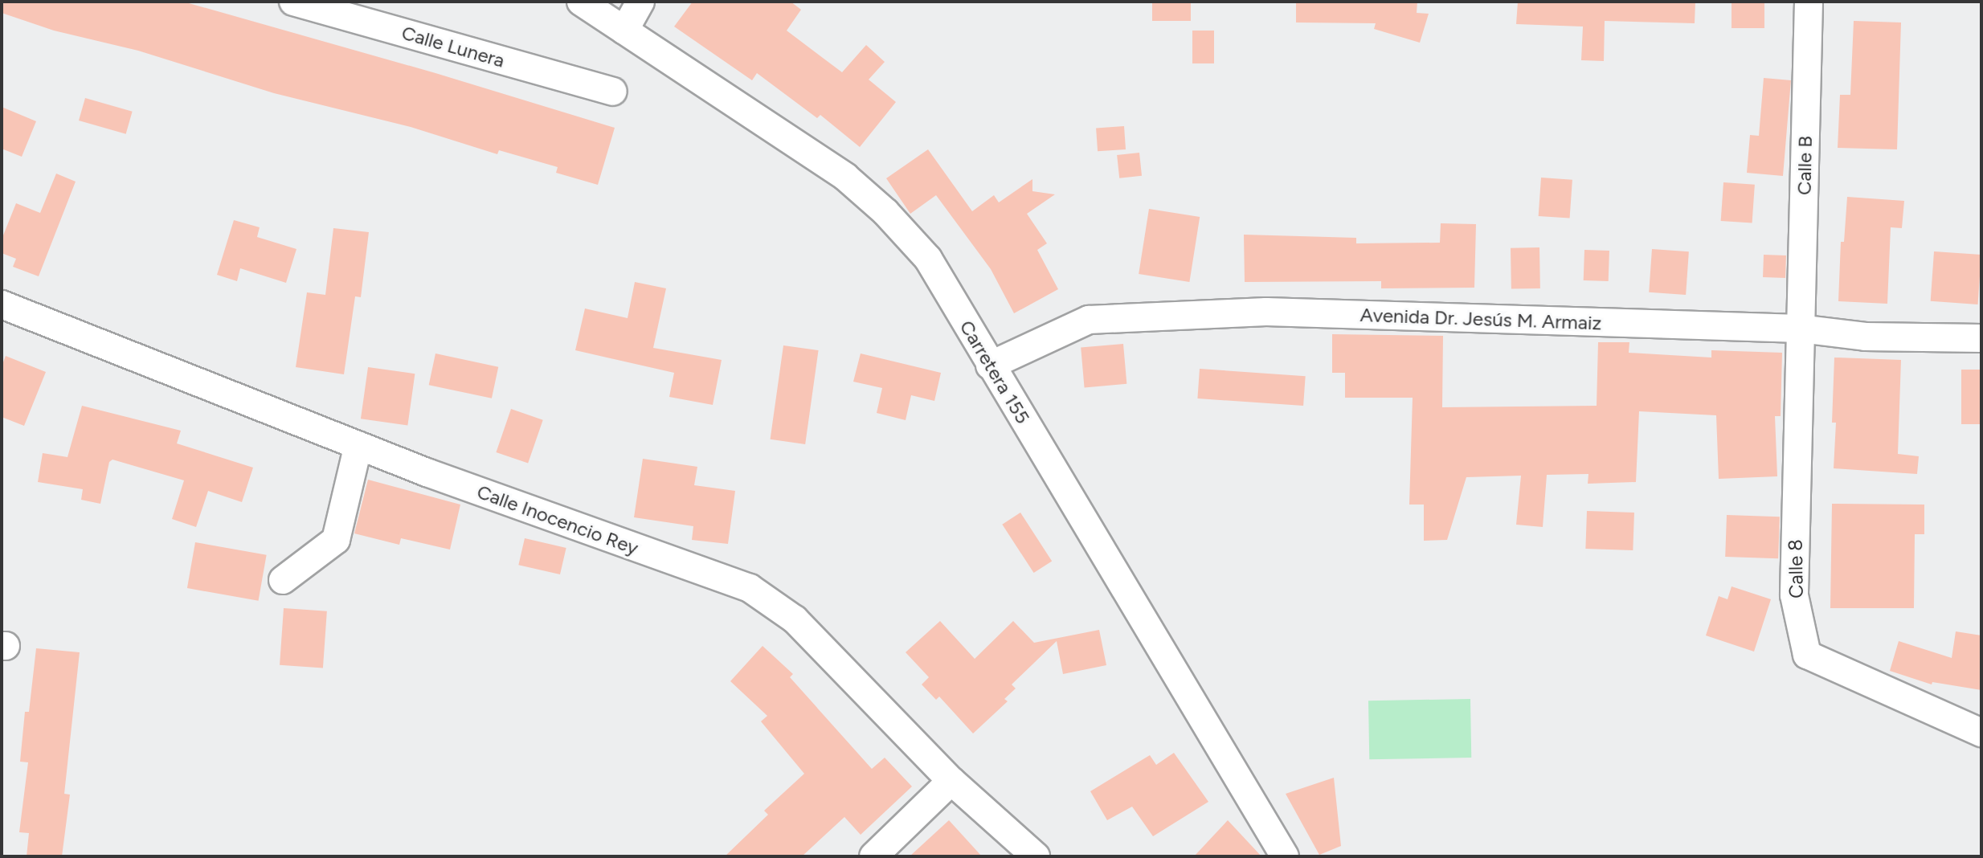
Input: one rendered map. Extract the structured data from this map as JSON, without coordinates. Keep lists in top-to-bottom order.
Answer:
{
  "streets": {
    "street": [
      "Calle Lunera",
      "Calle B",
      "Avenida Dr. Jesús M. Armaiz",
      "Carretera 155",
      "Calle Inocencio Rey",
      "Calle 8"
    ]
  },
  "crossings": [
    ["Calle B", "Avenida Dr. Jesús M. Armaiz"],
    ["Calle B", "Calle 8"],
    ["Avenida Dr. Jesús M. Armaiz", "Carretera 155"],
    ["Avenida Dr. Jesús M. Armaiz", "Calle 8"]
  ]
}
